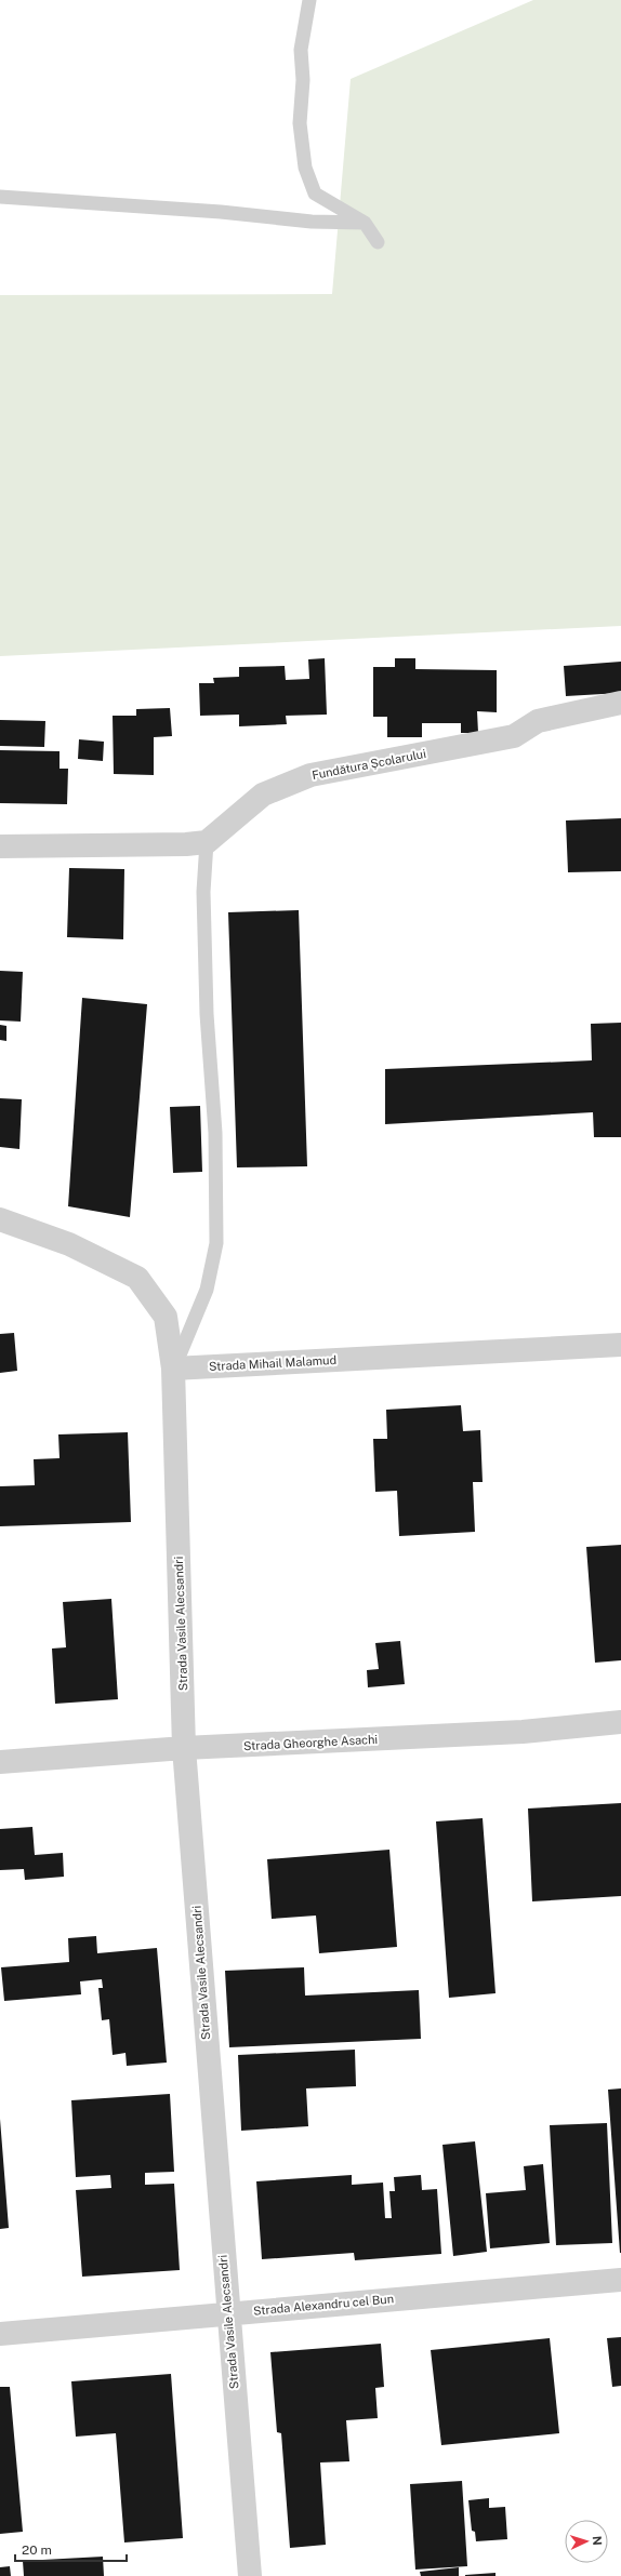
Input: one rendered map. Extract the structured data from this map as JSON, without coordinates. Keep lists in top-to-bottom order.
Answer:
{
  "streets": {
    "street": [
      "Fundătura Școlarului",
      "Strada Mihail Malamud",
      "Strada Vasile Alecsandri",
      "Strada Gheorghe Asachi",
      "Strada Alexandru cel Bun"
    ]
  },
  "crossings": [
    ["Strada Mihail Malamud", "Strada Vasile Alecsandri"],
    ["Strada Vasile Alecsandri", "Strada Gheorghe Asachi"],
    ["Strada Vasile Alecsandri", "Strada Alexandru cel Bun"]
  ],
  "scale_bar": "20 m",
  "north": "right"
}
